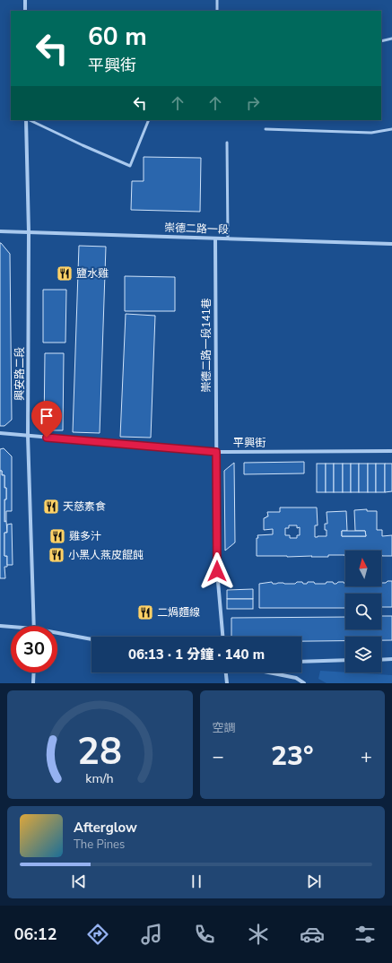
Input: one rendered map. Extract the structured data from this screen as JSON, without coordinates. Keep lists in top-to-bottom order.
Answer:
{
  "streets": {
    "street": [
      "崇德二路一段",
      "崇德二路一段141巷",
      "興安路二段",
      "平興街"
    ]
  },
  "crossings": [
    ["崇德二路一段", "崇德二路一段141巷"],
    ["崇德二路一段", "興安路二段"],
    ["崇德二路一段141巷", "平興街"],
    ["興安路二段", "平興街"]
  ],
  "places": {
    "restaurant": [
      "鹽水雞",
      "天慈素食",
      "雞多汁",
      "小黑人燕皮餛飩",
      "二煱麵線"
    ]
  },
  "north": "top",
  "page": {
    "turn": ["60 m", "平興街"],
    "limit": "30",
    "trip": "06:13 · 1 分鐘 · 140 m",
    "tile": "空調",
    "heat": ["−", "23°", "+"],
    "song": ["Afterglow", "The Pines"],
    "tabs": "06:12",
    "gauge": ["28", "km/h"]
  }
}
